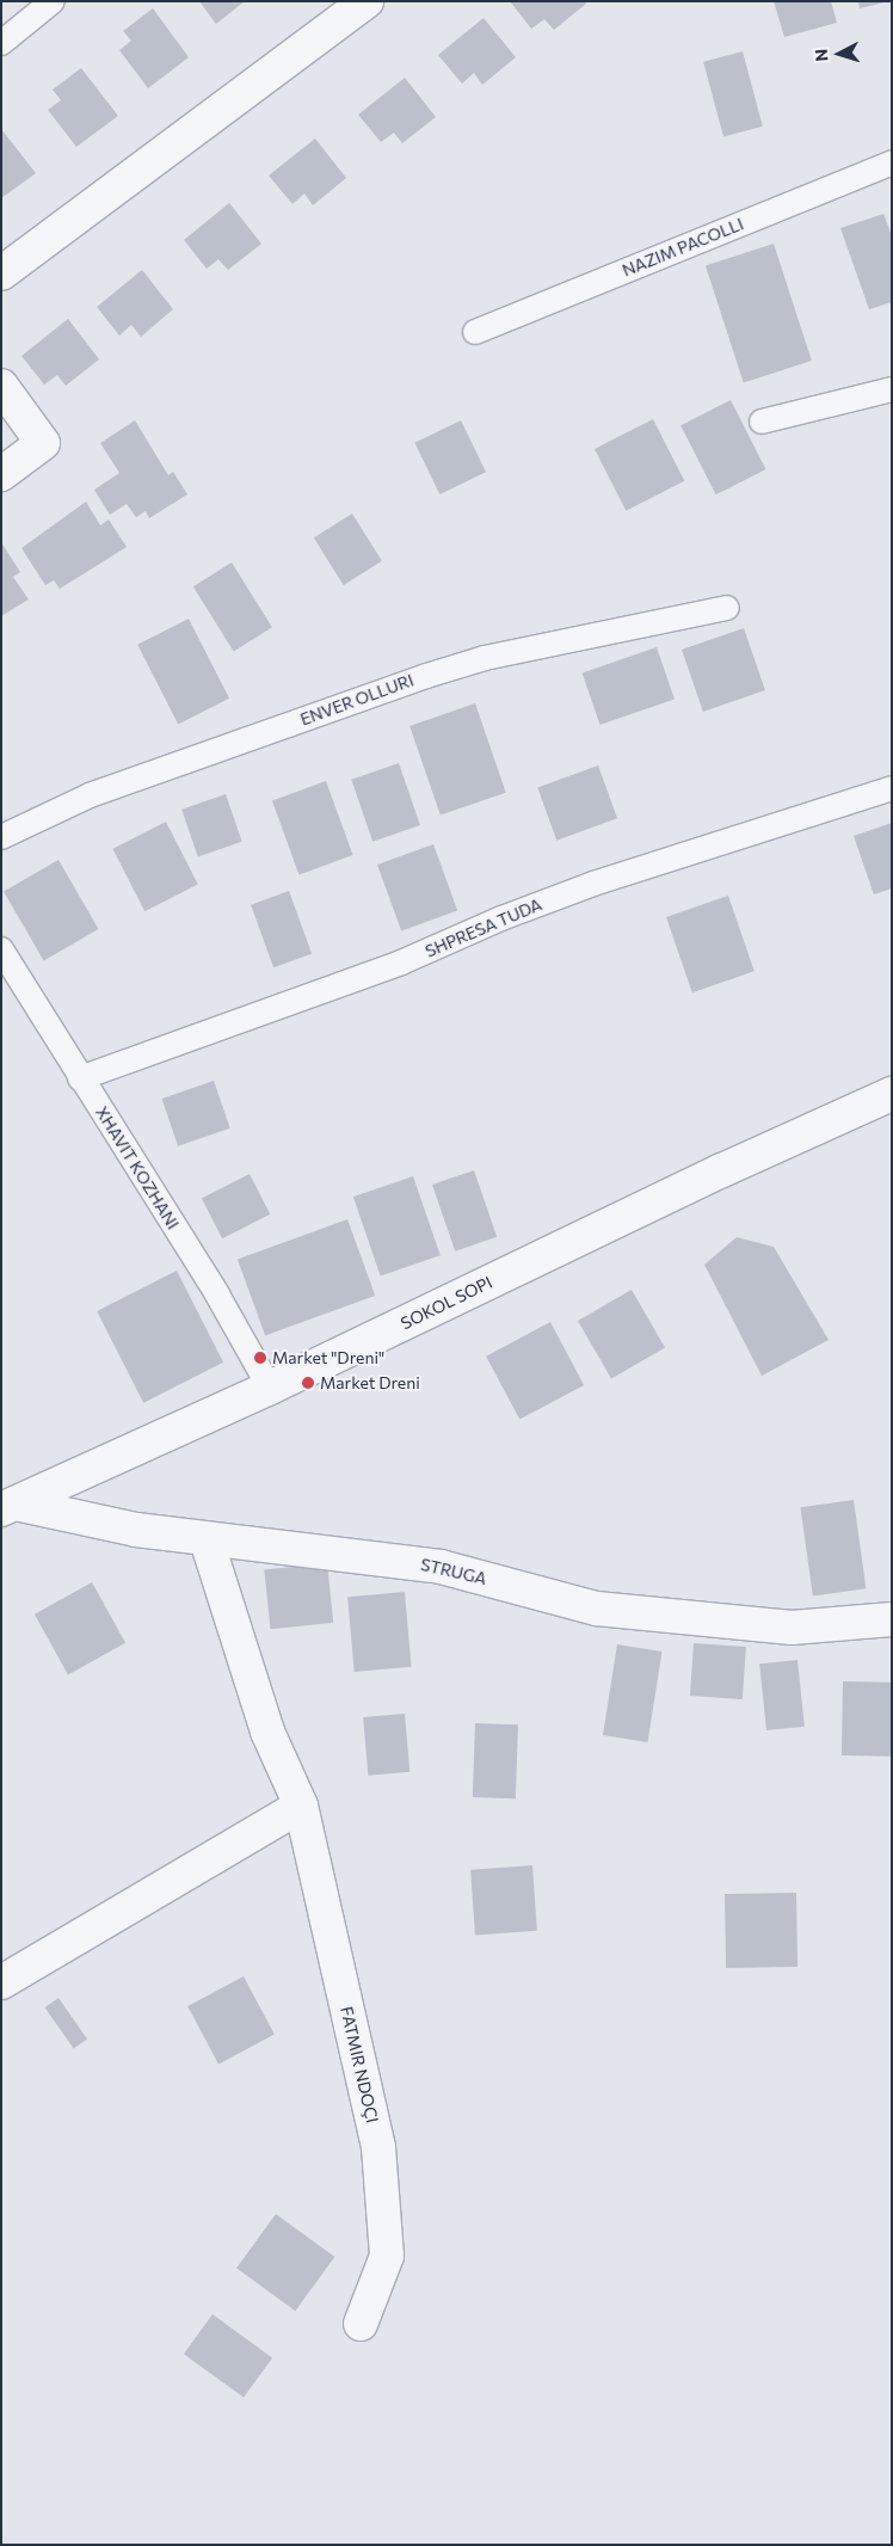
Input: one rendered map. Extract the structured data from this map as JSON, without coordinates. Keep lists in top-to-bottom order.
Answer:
{
  "streets": {
    "street": ["SOKOL SOPI", "STRUGA", "FATMIR NDOÇI"],
    "lane": [
      "NAZIM PACOLLI",
      "ENVER OLLURI",
      "SHPRESA TUDA",
      "XHAVIT KOZHANI"
    ]
  },
  "crossings": [
    ["SHPRESA TUDA", "XHAVIT KOZHANI"],
    ["XHAVIT KOZHANI", "SOKOL SOPI"],
    ["SOKOL SOPI", "STRUGA"],
    ["STRUGA", "FATMIR NDOÇI"]
  ],
  "places": ["Market \"Dreni\"", "Market Dreni"],
  "north": "left"
}
